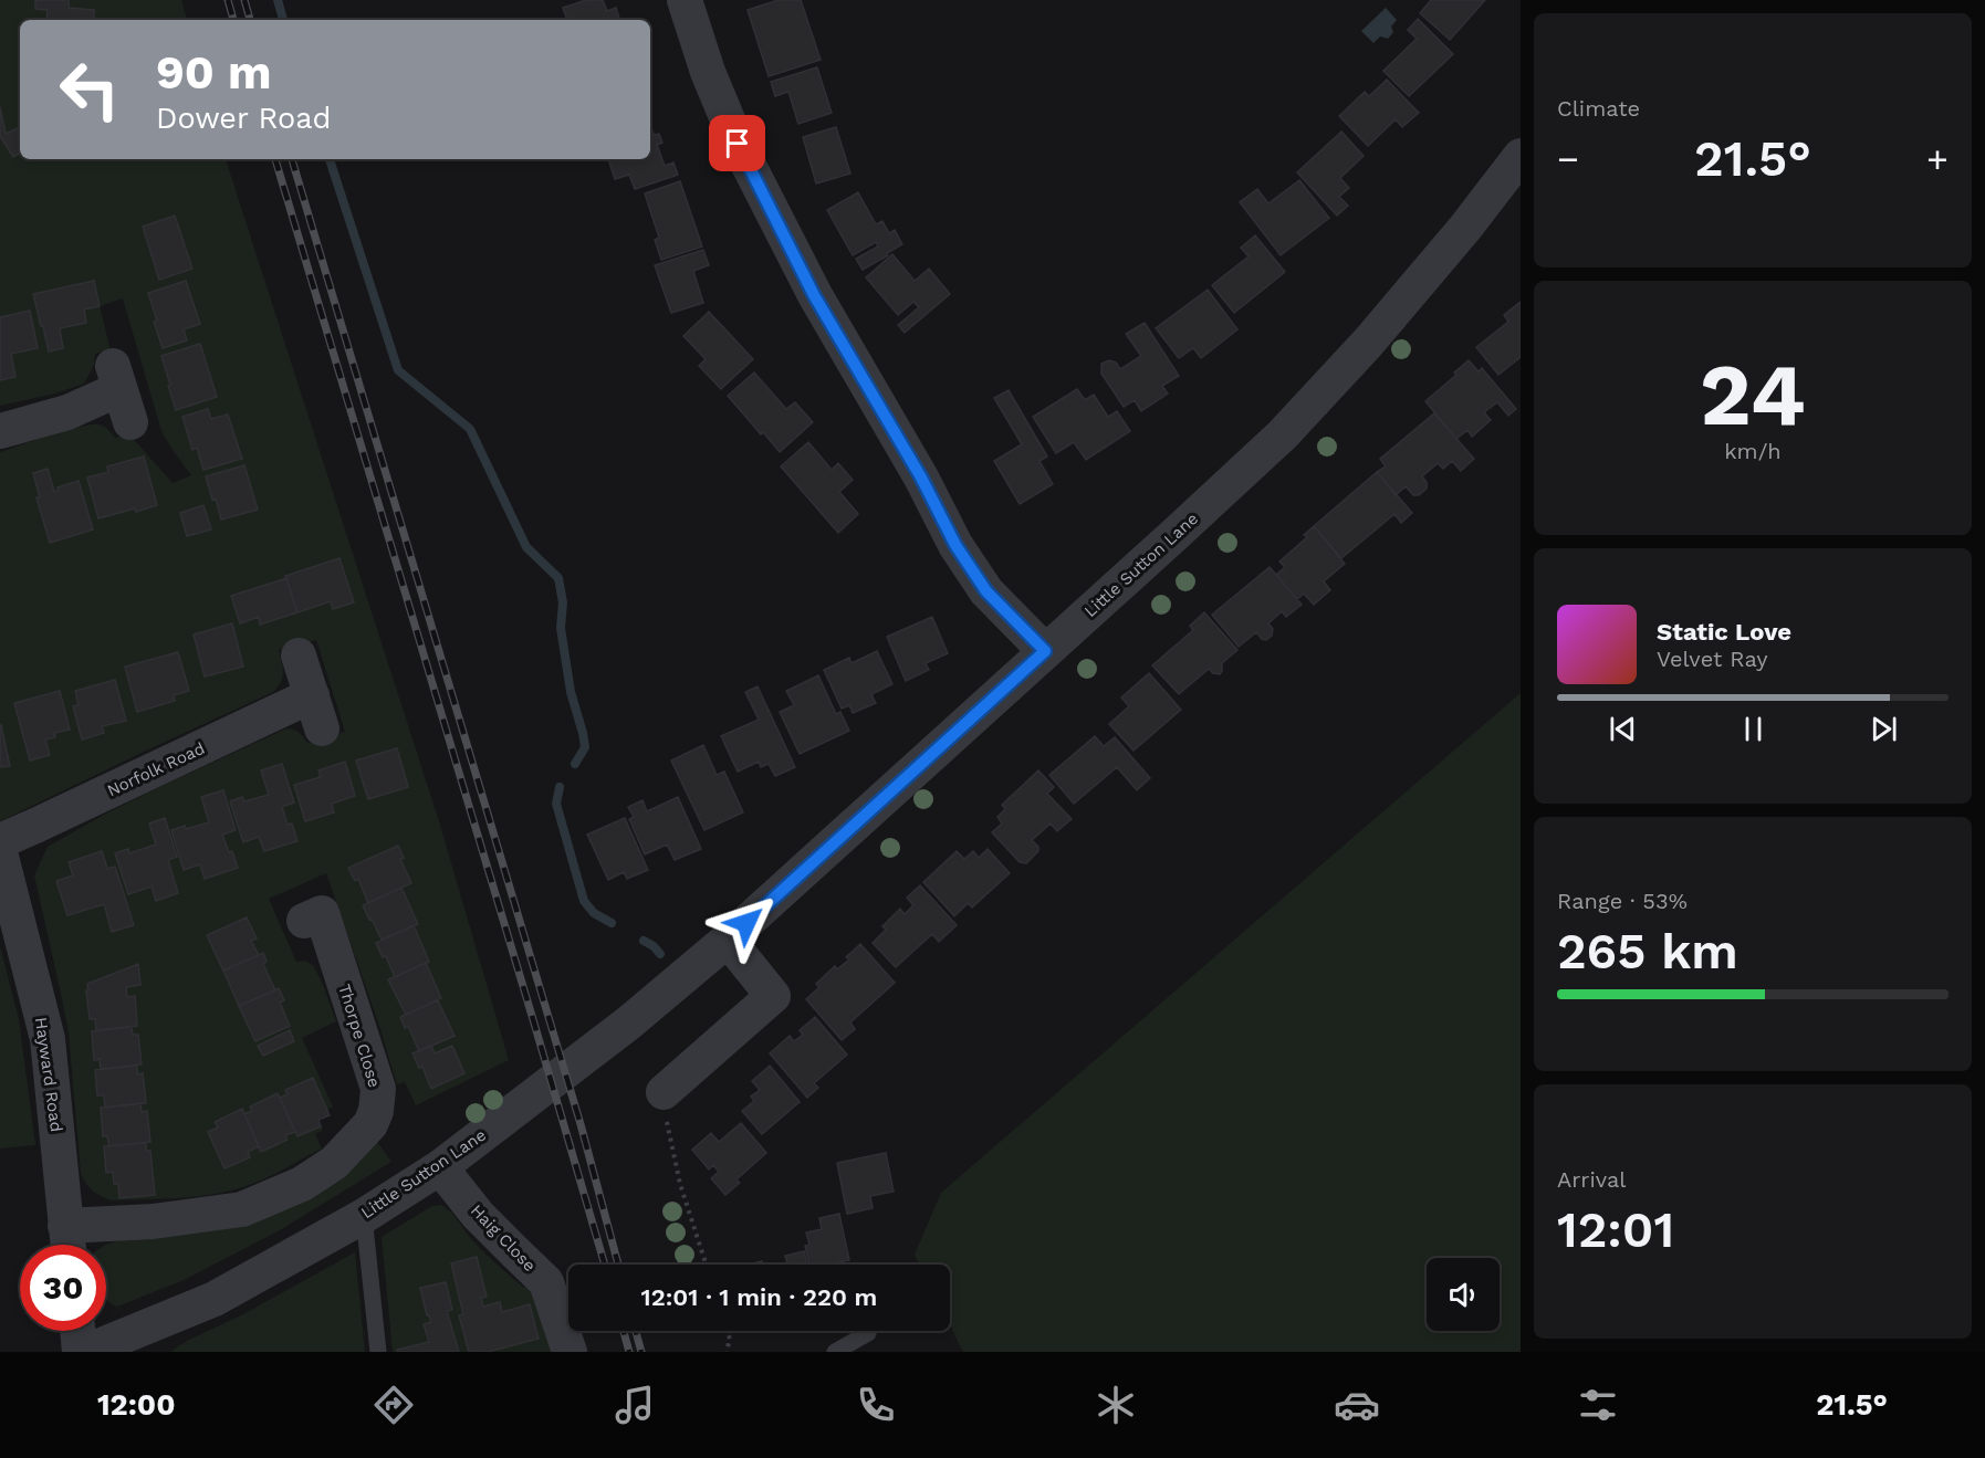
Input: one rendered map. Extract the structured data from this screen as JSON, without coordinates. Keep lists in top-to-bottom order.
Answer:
{
  "streets": {
    "street": [
      "Little Sutton Lane",
      "Norfolk Road",
      "Thorpe Close",
      "Hayward Road",
      "Haig Close"
    ]
  },
  "crossings": [
    ["Little Sutton Lane", "Haig Close"],
    ["Thorpe Close", "Hayward Road"]
  ],
  "page": {
    "tile": [
      "Climate",
      ["24", "km/h"],
      ["Range · 53%", "265 km"],
      ["Arrival", "12:01"]
    ],
    "turn": ["90 m", "Dower Road"],
    "heat": ["−", "21.5°", "+"],
    "song": ["Static Love", "Velvet Ray"],
    "limit": "30",
    "trip": "12:01 · 1 min · 220 m",
    "tabs": ["12:00", "21.5°"]
  }
}
